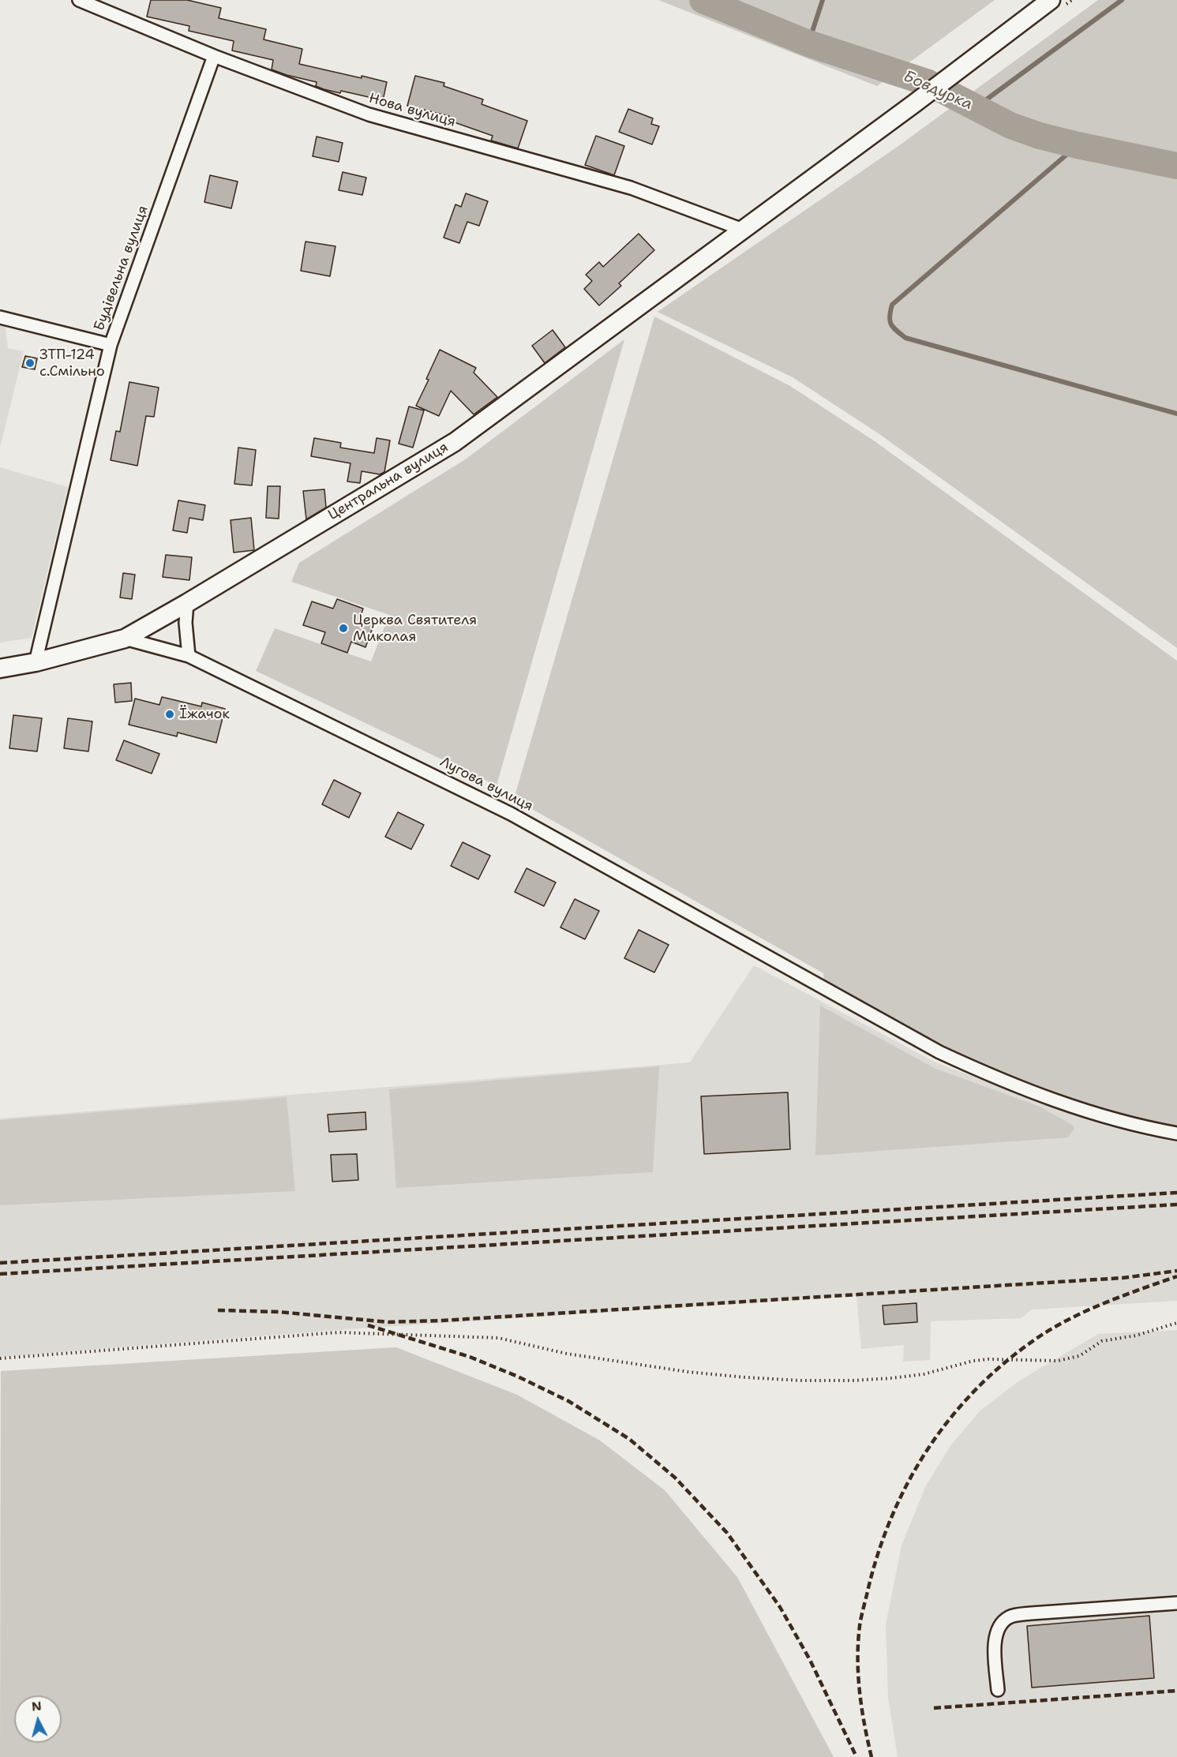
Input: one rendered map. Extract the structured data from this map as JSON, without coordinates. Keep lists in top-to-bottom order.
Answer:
{
  "streets": {
    "street": [
      "Нова вулиця",
      "Будівельна вулиця",
      "Центральна вулиця",
      "Лугова вулиця"
    ]
  },
  "crossings": [
    ["Нова вулиця", "Будівельна вулиця"],
    ["Нова вулиця", "Центральна вулиця"],
    ["Будівельна вулиця", "Центральна вулиця"],
    ["Центральна вулиця", "Лугова вулиця"]
  ],
  "water": ["Бовдурка"],
  "places": ["ЗТП-124 с.Смільно", "Церква Святителя Миколая", "Їжачок"],
  "north": "top"
}
